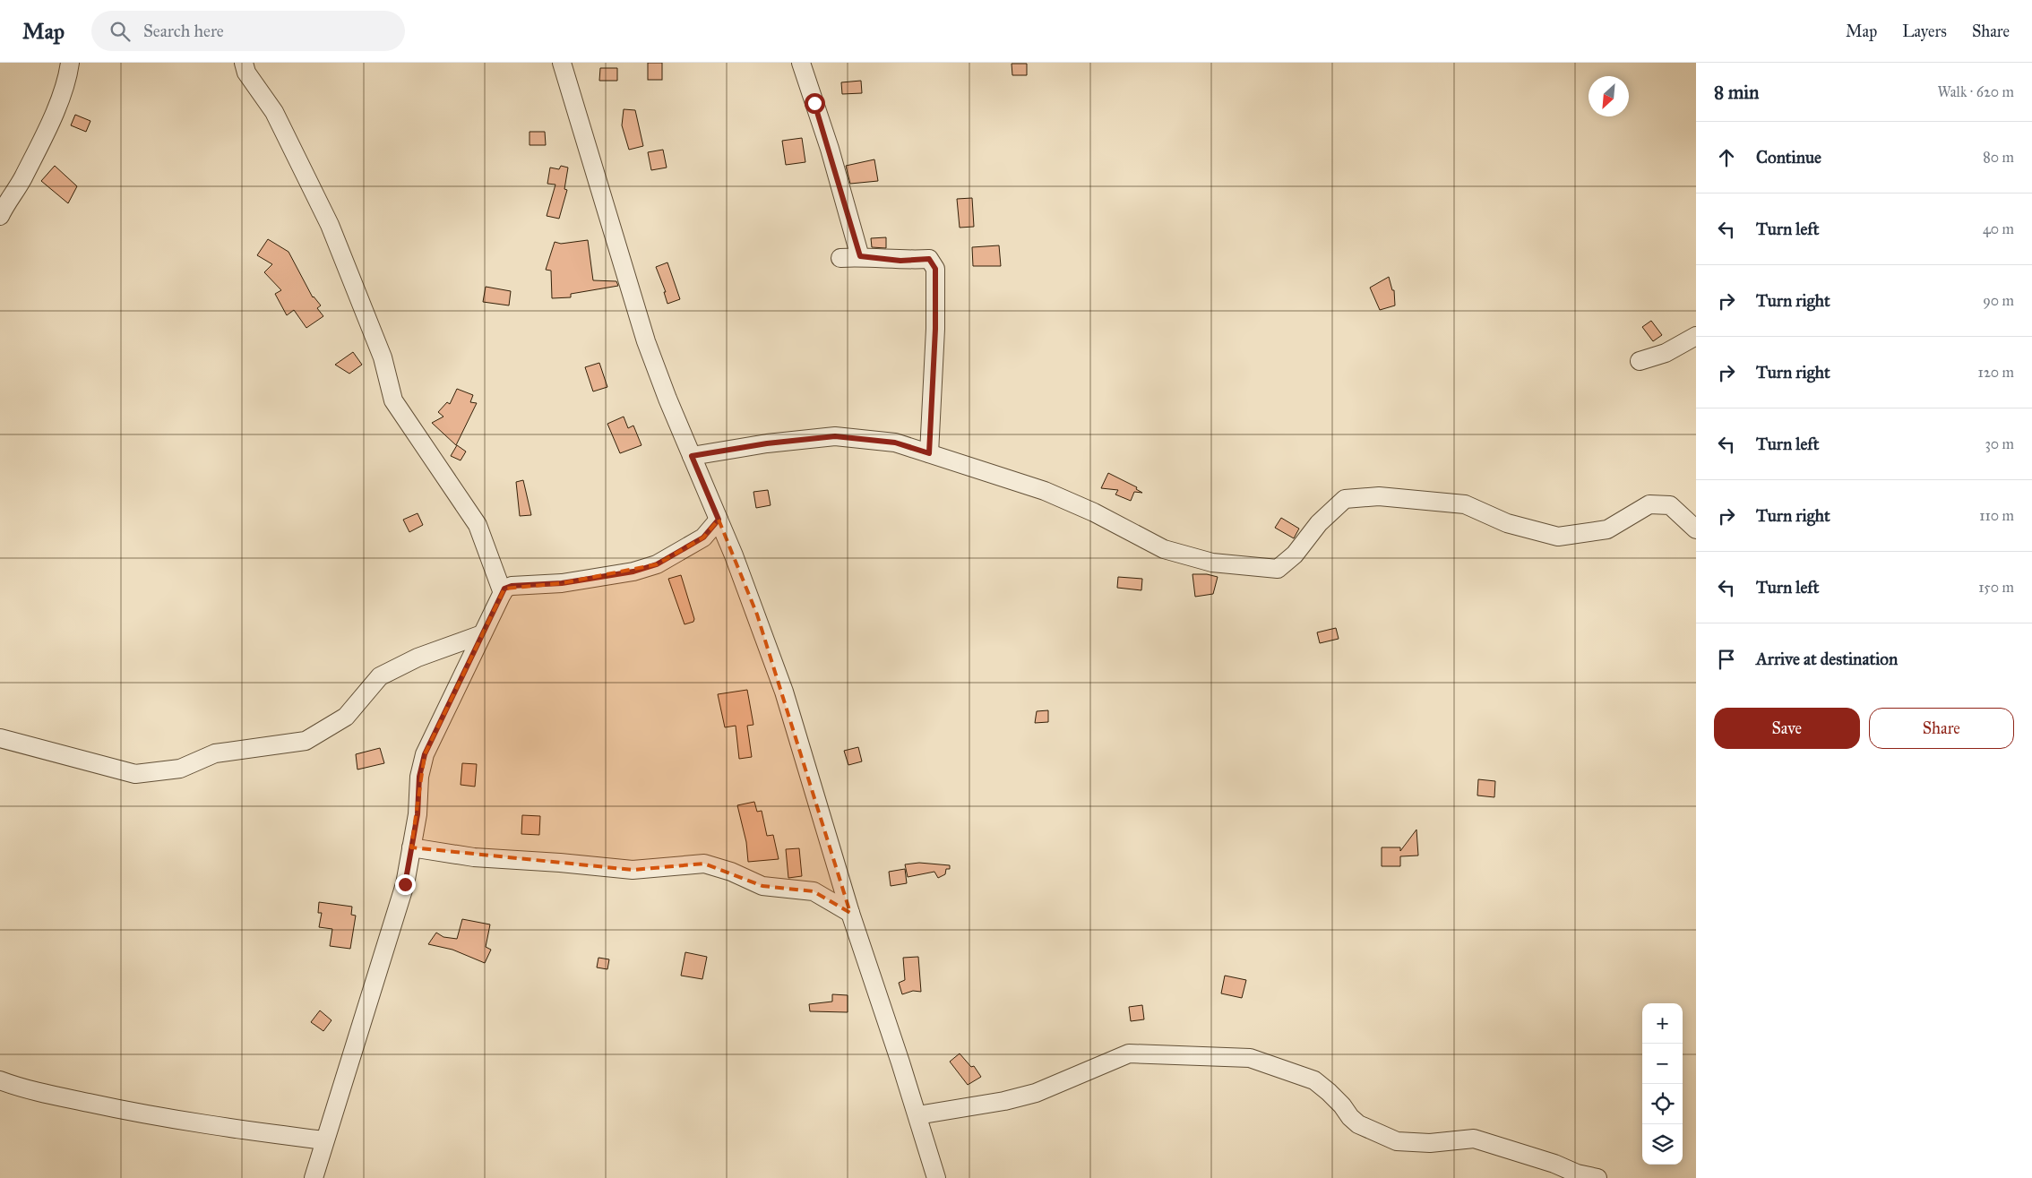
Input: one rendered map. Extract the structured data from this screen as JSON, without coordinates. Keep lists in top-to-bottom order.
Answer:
{
  "north": "bottom left",
  "page": {
    "header": "Map",
    "search": "Search here",
    "nav": ["Map", "Layers", "Share"],
    "heading": ["8 min", "Walk · 620 m"],
    "list": [
      ["Continue", "80 m"],
      ["Turn left", "40 m"],
      ["Turn right", "90 m"],
      ["Turn right", "120 m"],
      ["Turn left", "30 m"],
      ["Turn right", "110 m"],
      ["Turn left", "150 m"],
      "Arrive at destination"
    ],
    "buttons": ["Save", "Share"],
    "map_buttons": ["+", "−"]
  }
}
